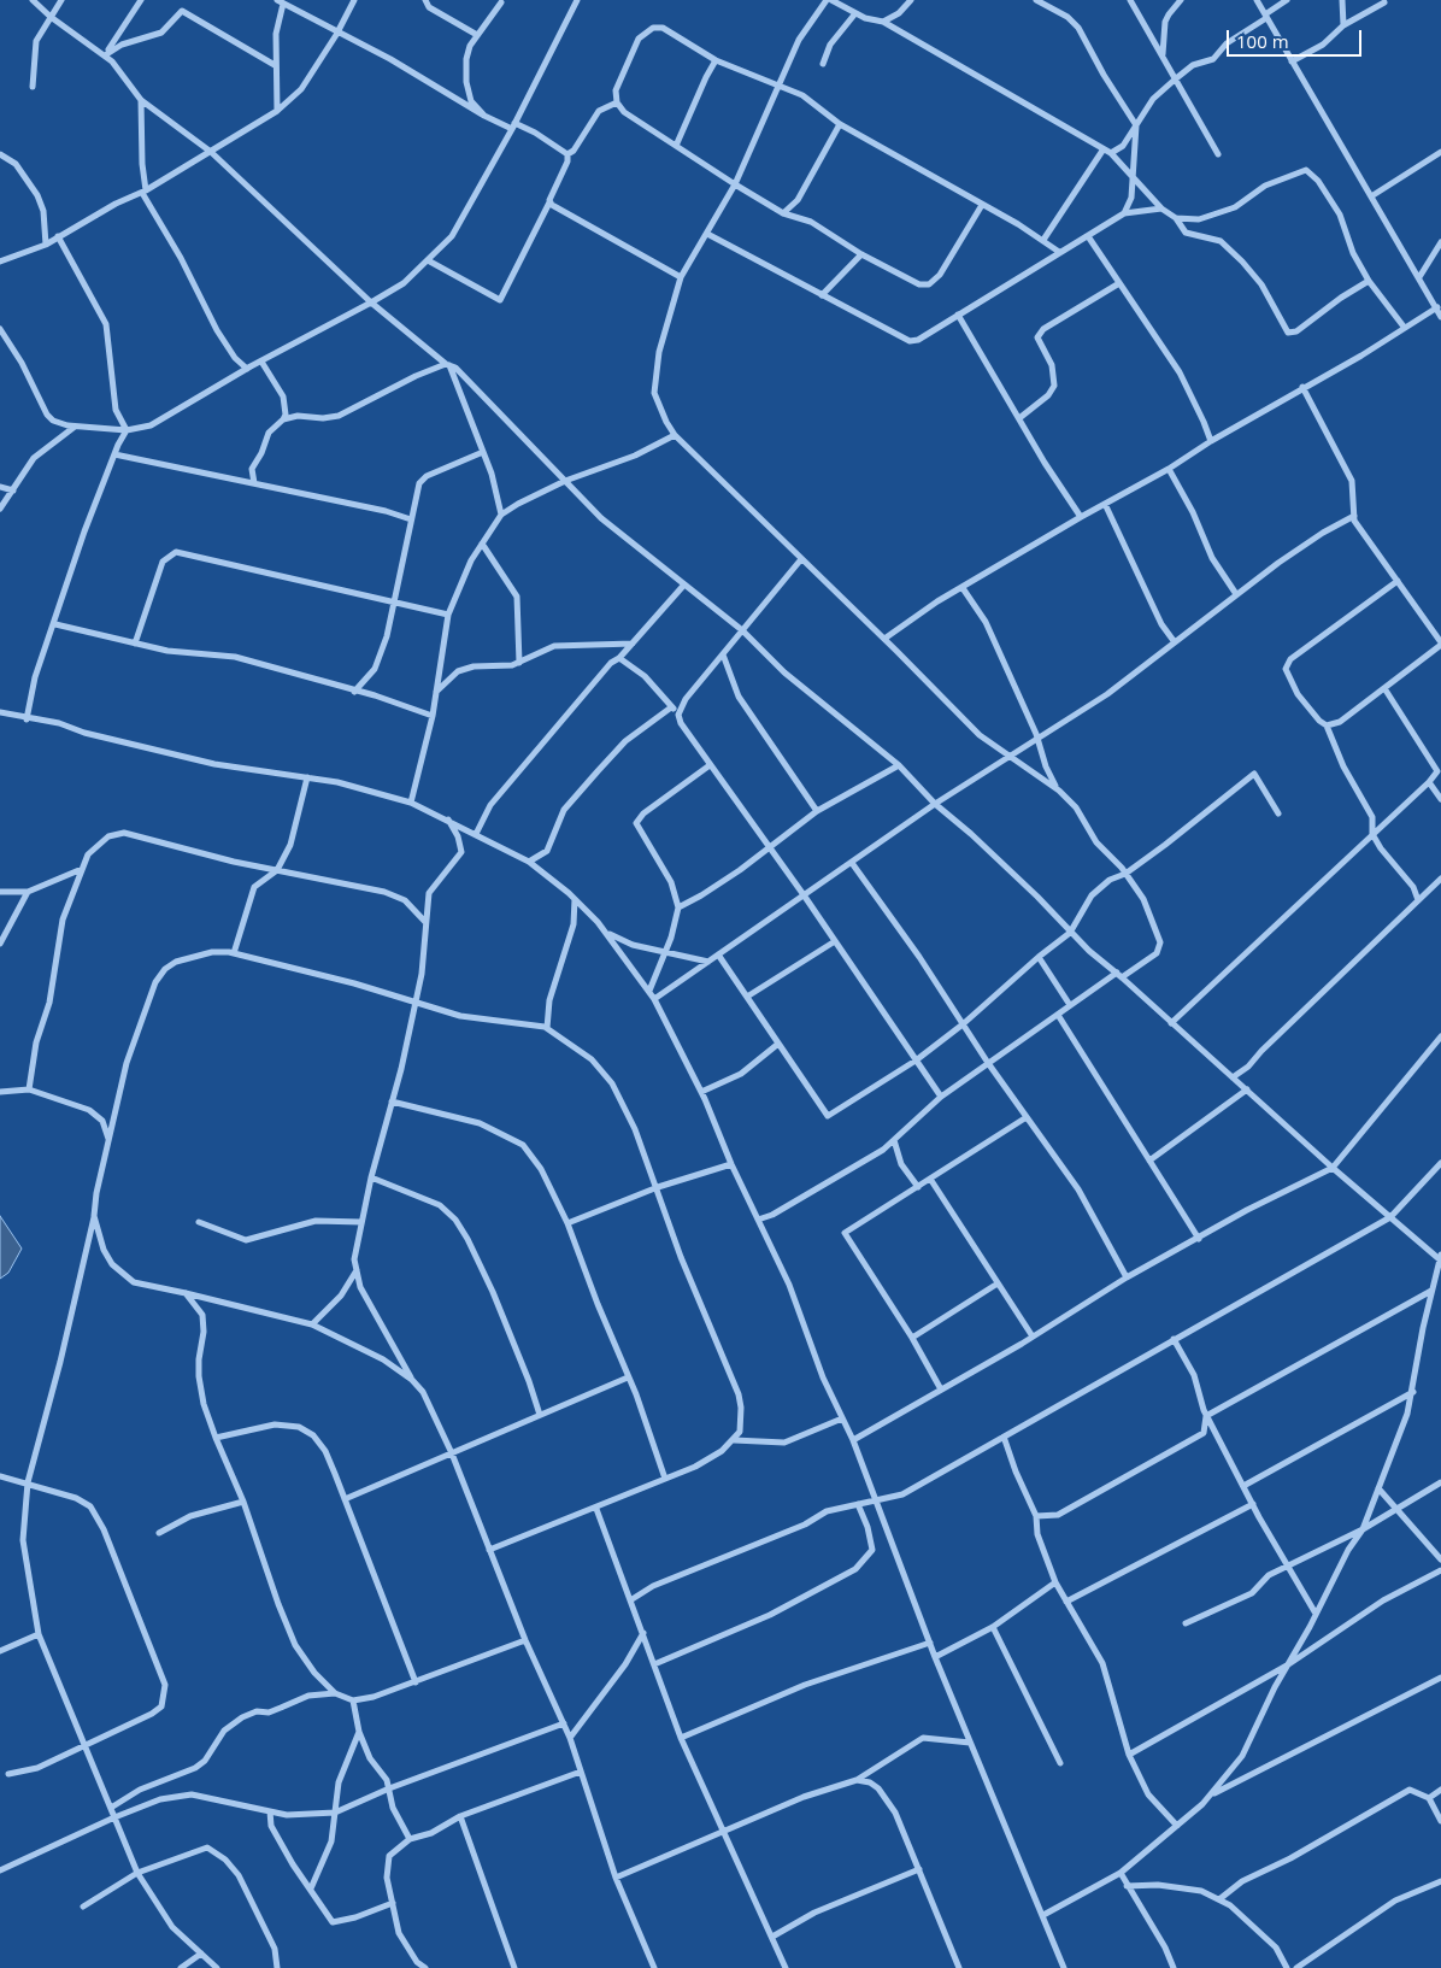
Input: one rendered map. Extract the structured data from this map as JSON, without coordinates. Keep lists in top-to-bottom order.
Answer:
{
  "scale_bar": "100 m"
}
